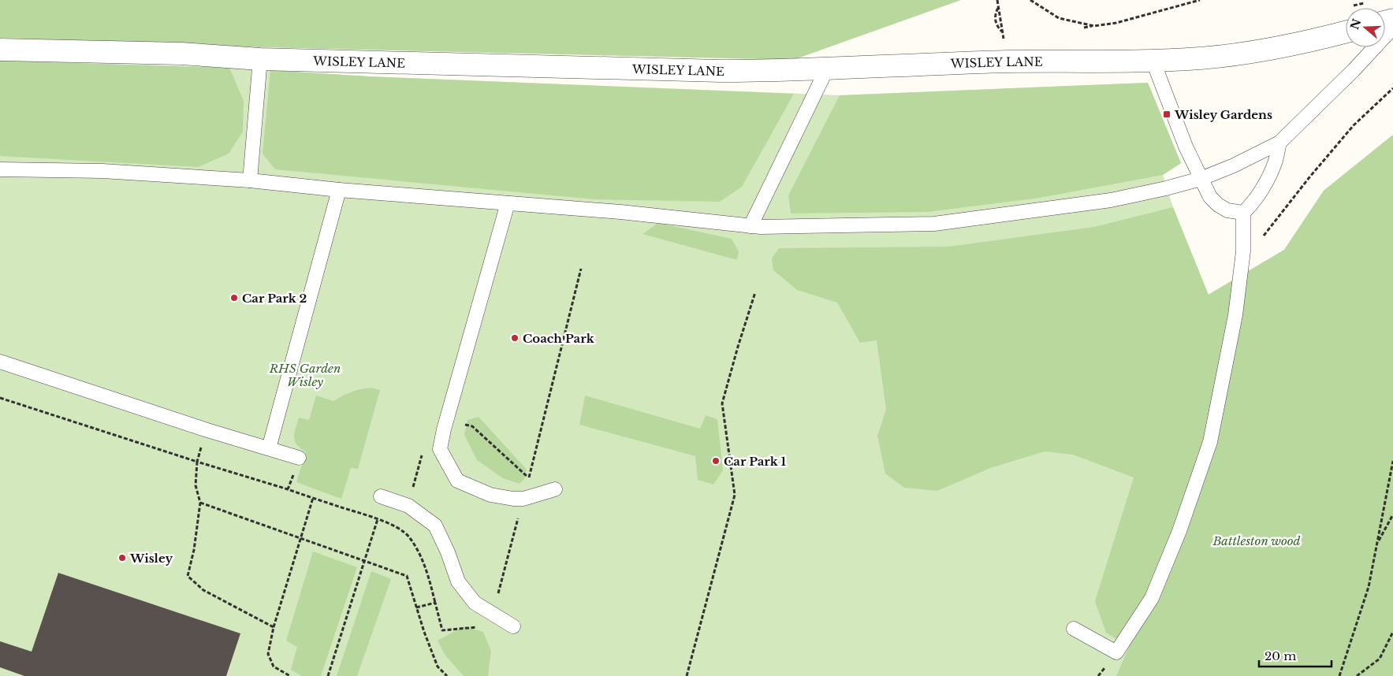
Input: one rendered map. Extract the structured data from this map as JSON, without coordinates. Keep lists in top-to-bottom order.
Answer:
{
  "streets": {
    "street": ["WISLEY LANE"]
  },
  "parks": ["RHS Garden Wisley", "Battleston wood"],
  "places": {
    "transit": ["Wisley Gardens"],
    "other": [
      "Car Park 2",
      "Coach Park",
      "Car Park 1",
      "Wisley"
    ]
  },
  "scale_bar": "20 m",
  "north": "left"
}
